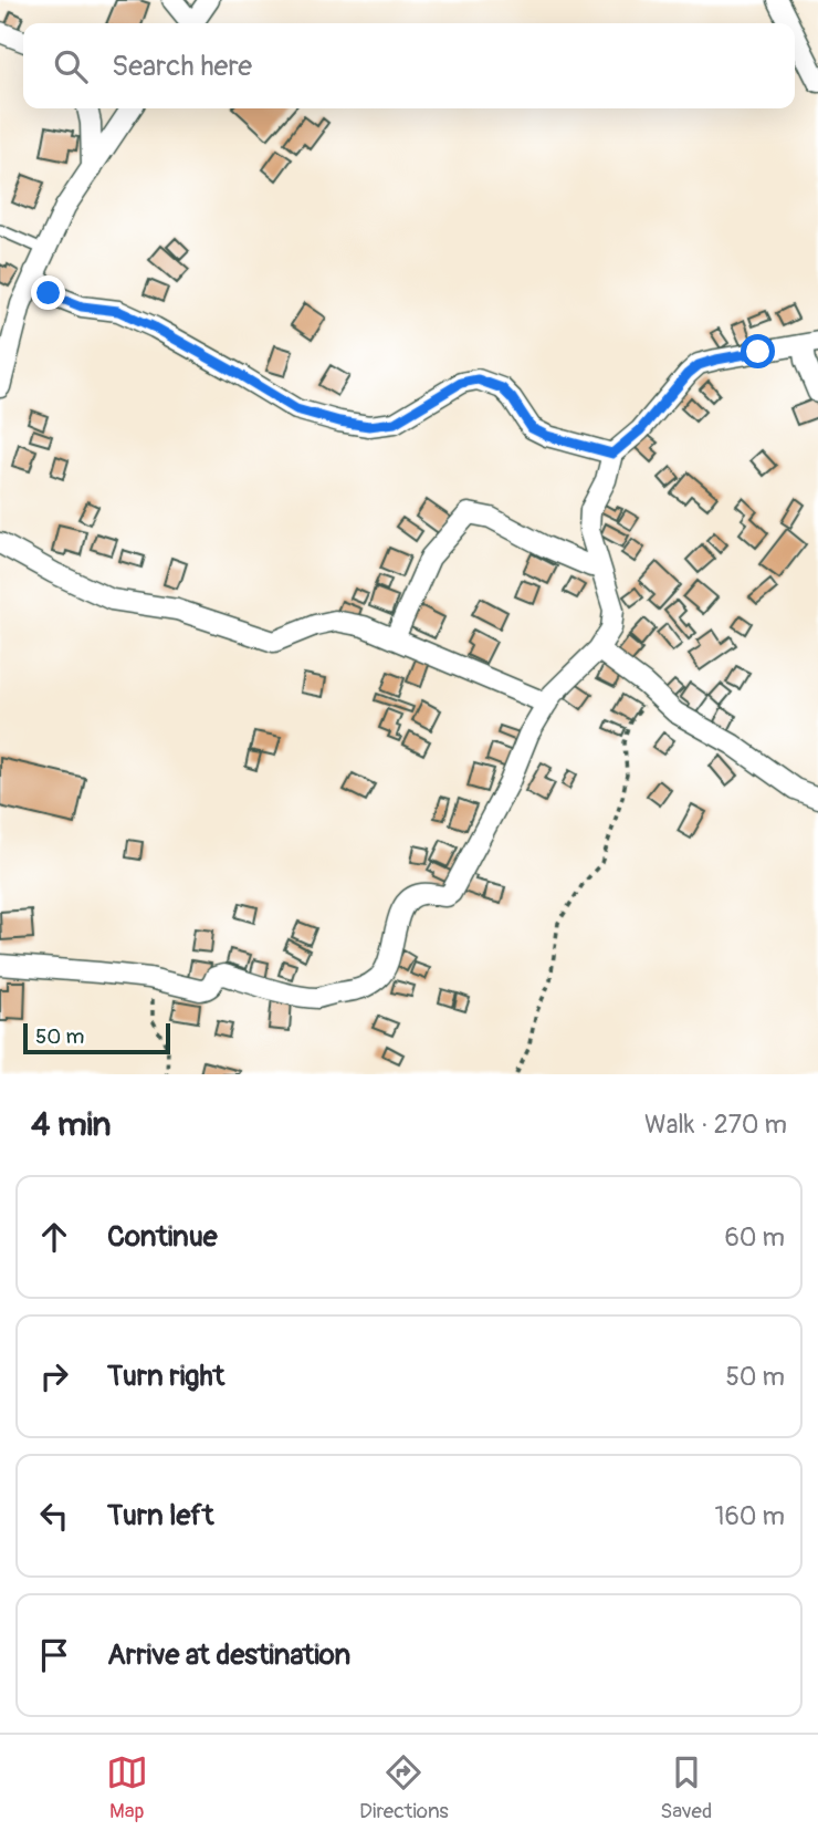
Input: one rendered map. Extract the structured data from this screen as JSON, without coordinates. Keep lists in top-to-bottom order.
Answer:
{
  "scale_bar": "50 m",
  "page": {
    "search": "Search here",
    "scale": "50 m",
    "heading": ["4 min", "Walk · 270 m"],
    "list": [
      ["Continue", "60 m"],
      ["Turn right", "50 m"],
      ["Turn left", "160 m"],
      "Arrive at destination"
    ],
    "nav": ["Map", "Directions", "Saved"]
  }
}
